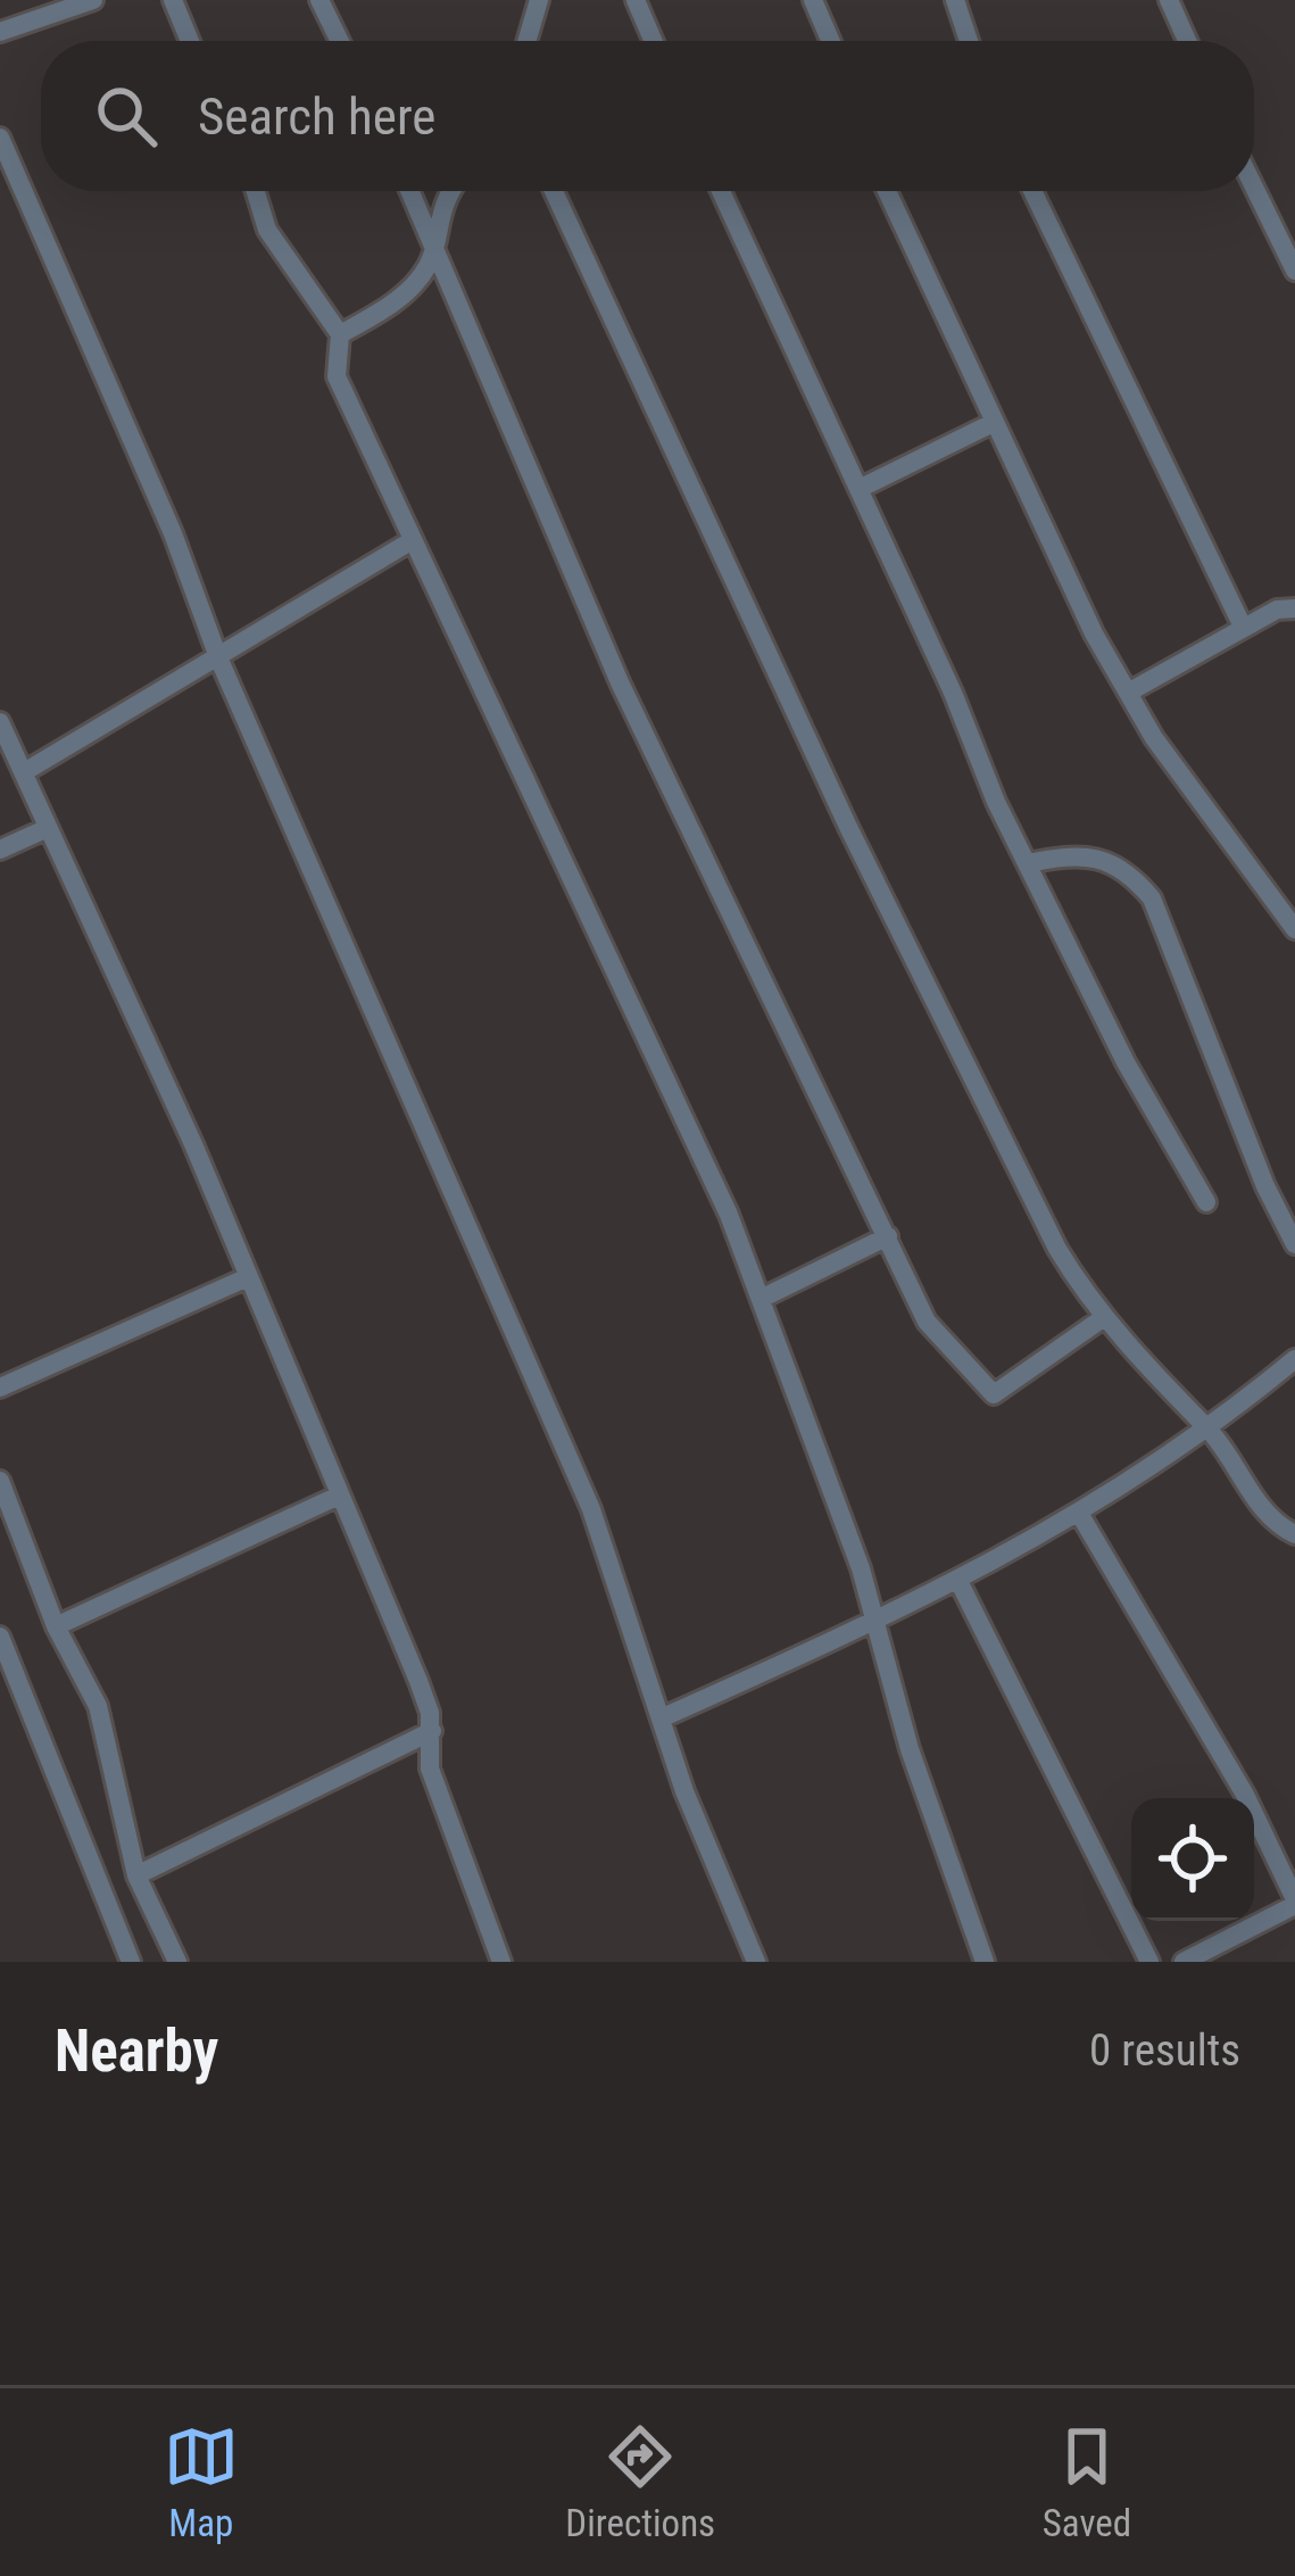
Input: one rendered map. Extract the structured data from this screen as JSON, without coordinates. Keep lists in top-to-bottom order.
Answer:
{
  "page": {
    "search": "Search here",
    "heading": ["Nearby", "0 results"],
    "nav": ["Map", "Directions", "Saved"]
  }
}
